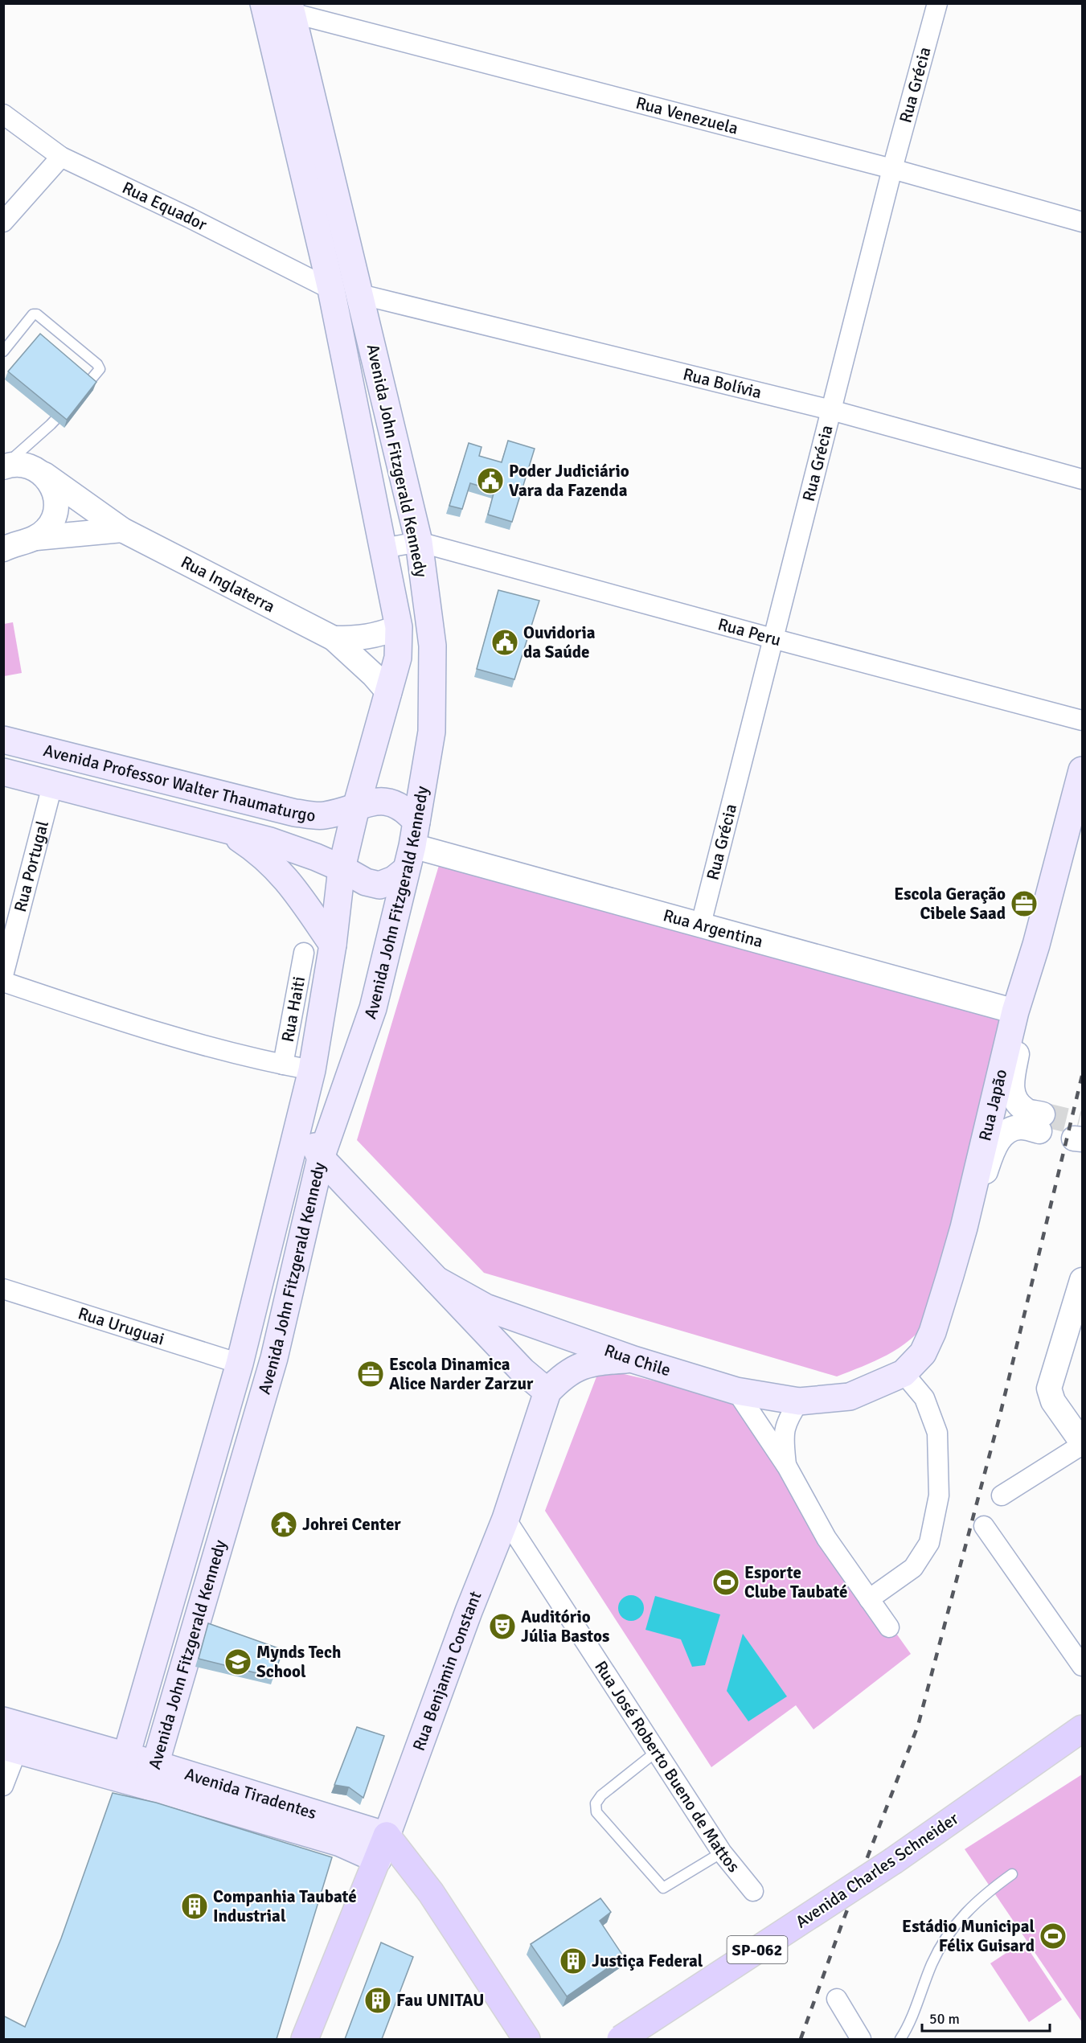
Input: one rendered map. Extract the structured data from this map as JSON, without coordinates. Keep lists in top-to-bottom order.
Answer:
{
  "streets": {
    "main road": [
      "Avenida John Fitzgerald Kennedy",
      "Avenida Professor Walter Thaumaturgo",
      "Rua Japão",
      "Rua Chile",
      "Rua Benjamin Constant",
      "Avenida Tiradentes",
      "Avenida Charles Schneider",
      "SP-062"
    ],
    "street": [
      "Rua Grécia",
      "Rua Venezuela",
      "Rua Equador",
      "Rua Bolívia",
      "Rua Inglaterra",
      "Rua Peru",
      "Rua Portugal",
      "Rua Argentina",
      "Rua Haiti",
      "Rua Uruguai",
      "Rua José Roberto Bueno de Mattos"
    ]
  },
  "crossings": [
    ["Rua Grécia", "Rua Venezuela"],
    ["Rua Grécia", "Rua Bolívia"],
    ["Rua Grécia", "Rua Peru"],
    ["Rua Grécia", "Rua Argentina"],
    ["Rua Venezuela", "Avenida John Fitzgerald Kennedy"],
    ["Rua Equador", "Avenida John Fitzgerald Kennedy"],
    ["Rua Bolívia", "Avenida John Fitzgerald Kennedy"],
    ["Avenida John Fitzgerald Kennedy", "Rua Peru"],
    ["Avenida John Fitzgerald Kennedy", "Avenida Professor Walter Thaumaturgo"],
    ["Avenida John Fitzgerald Kennedy", "Rua Argentina"],
    ["Avenida John Fitzgerald Kennedy", "Rua Uruguai"],
    ["Avenida John Fitzgerald Kennedy", "Rua Chile"],
    ["Avenida John Fitzgerald Kennedy", "Avenida Tiradentes"],
    ["Avenida Professor Walter Thaumaturgo", "Rua Portugal"],
    ["Avenida Professor Walter Thaumaturgo", "Rua Argentina"],
    ["Rua Argentina", "Rua Japão"],
    ["Rua Japão", "Rua Chile"],
    ["Rua Chile", "Rua Benjamin Constant"],
    ["Rua Benjamin Constant", "Rua José Roberto Bueno de Mattos"],
    ["Rua Benjamin Constant", "Avenida Tiradentes"]
  ],
  "places": {
    "public building": ["Poder Judiciário Vara da Fazenda", "Ouvidoria da Saúde"],
    "office": ["Escola Geração Cibele Saad", "Escola Dinamica Alice Narder Zarzur"],
    "temple": ["Johrei Center"],
    "sports": ["Esporte Clube Taubaté", "Estádio Municipal Félix Guisard"],
    "theatre": ["Auditório Júlia Bastos"],
    "school or university": ["Mynds Tech School"],
    "building": ["Companhia Taubaté Industrial", "Justiça Federal", "Fau UNITAU"]
  },
  "scale_bar": "50 m"
}
